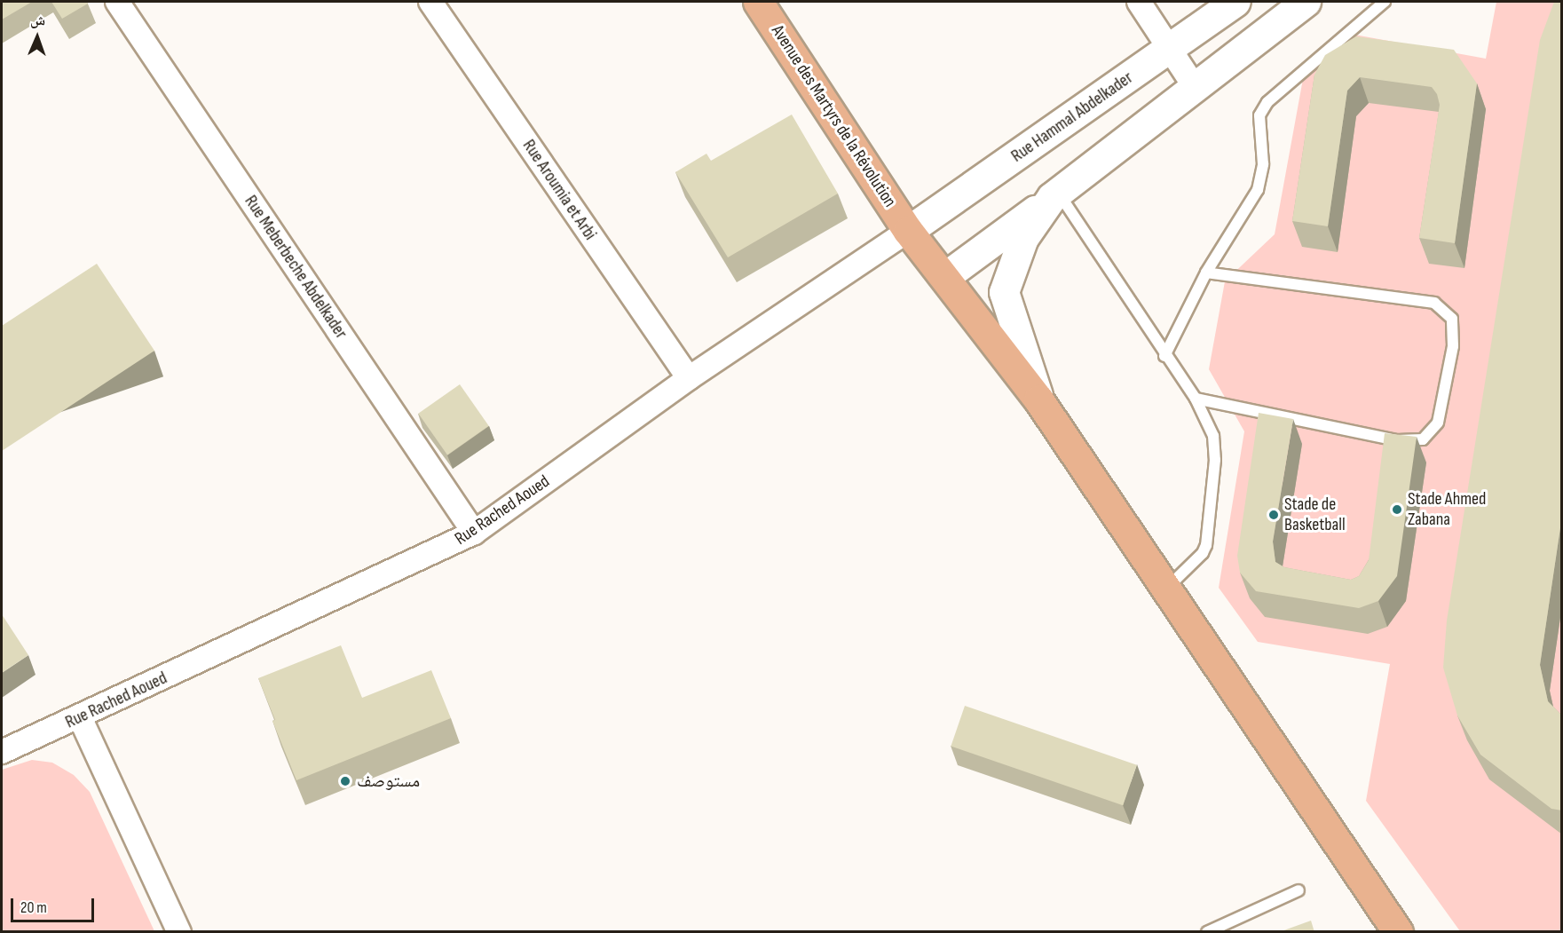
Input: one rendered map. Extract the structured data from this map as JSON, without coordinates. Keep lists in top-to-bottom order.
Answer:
{
  "streets": {
    "main road": ["Avenue des Martyrs de la Révolution"],
    "street": [
      "Rue Hammal Abdelkader",
      "Rue Aroumia et Arbi",
      "Rue Meberbeche Abdelkader",
      "Rue Rached Aoued"
    ]
  },
  "crossings": [
    ["Avenue des Martyrs de la Révolution", "Rue Hammal Abdelkader"],
    ["Avenue des Martyrs de la Révolution", "Rue Rached Aoued"],
    ["Rue Hammal Abdelkader", "Rue Rached Aoued"],
    ["Rue Aroumia et Arbi", "Rue Rached Aoued"],
    ["Rue Meberbeche Abdelkader", "Rue Rached Aoued"]
  ],
  "places": ["Stade Ahmed Zabana", "Stade de Basketball", "مستوصف"],
  "scale_bar": "20 m",
  "north": "top"
}
